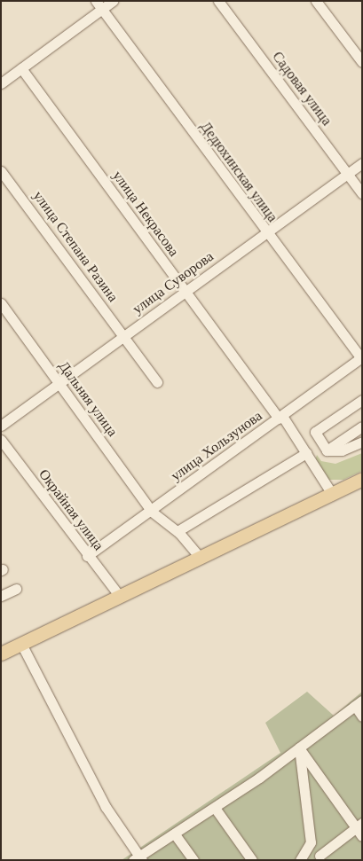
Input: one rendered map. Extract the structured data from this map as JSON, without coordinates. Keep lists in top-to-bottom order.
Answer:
{
  "streets": {
    "street": [
      "Садовая улица",
      "Дедюхинская улица",
      "улица Некрасова",
      "улица Степана Разина",
      "улица Суворова",
      "Дальняя улица",
      "улица Хользунова",
      "Окрайная улица"
    ]
  },
  "crossings": [
    ["Садовая улица", "улица Суворова"],
    ["Дедюхинская улица", "улица Суворова"],
    ["Дедюхинская улица", "улица Хользунова"],
    ["улица Некрасова", "улица Суворова"],
    ["улица Некрасова", "улица Хользунова"],
    ["улица Степана Разина", "улица Суворова"],
    ["улица Суворова", "Дальняя улица"],
    ["Дальняя улица", "улица Хользунова"],
    ["улица Хользунова", "Окрайная улица"]
  ]
}
